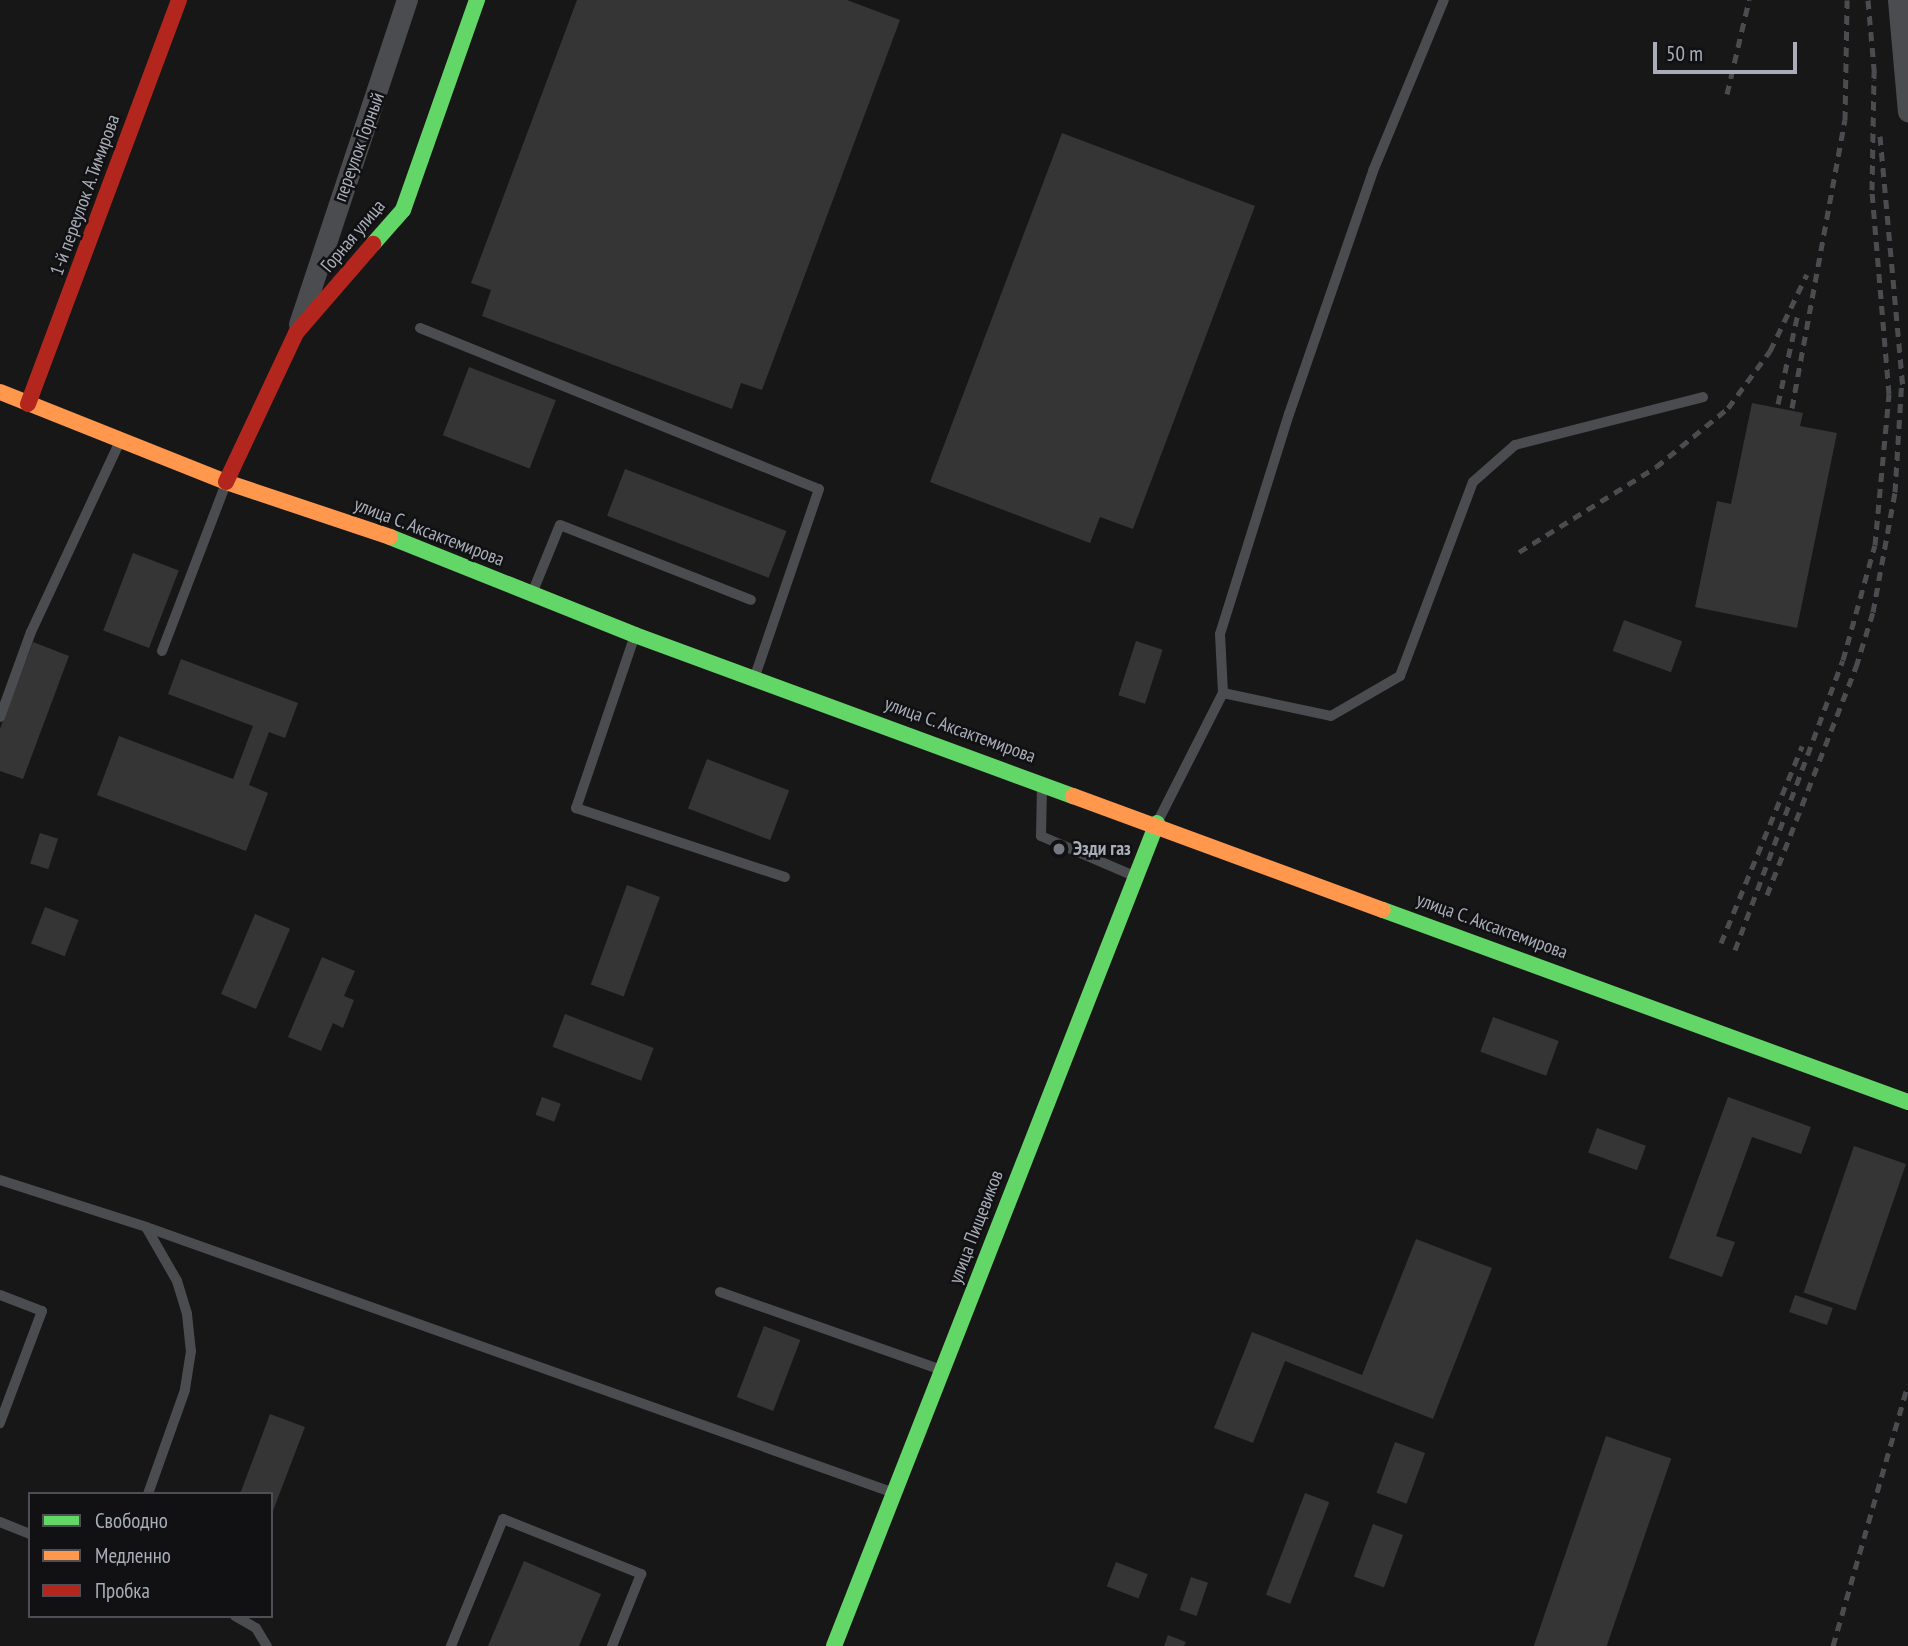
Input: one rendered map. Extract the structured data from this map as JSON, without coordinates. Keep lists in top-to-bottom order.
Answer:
{
  "streets": {
    "street": [
      "переулок Горный",
      "1-й переулок А.Тимирова",
      "Горная улица",
      "улица С. Аксактемирова",
      "улица Пищевиков"
    ]
  },
  "crossings": [
    ["переулок Горный", "Горная улица"],
    ["1-й переулок А.Тимирова", "улица С. Аксактемирова"],
    ["Горная улица", "улица С. Аксактемирова"],
    ["улица С. Аксактемирова", "улица Пищевиков"]
  ],
  "places": ["Эзди газ"],
  "legend": ["Свободно", "Медленно", "Пробка"],
  "scale_bar": "50 m"
}
